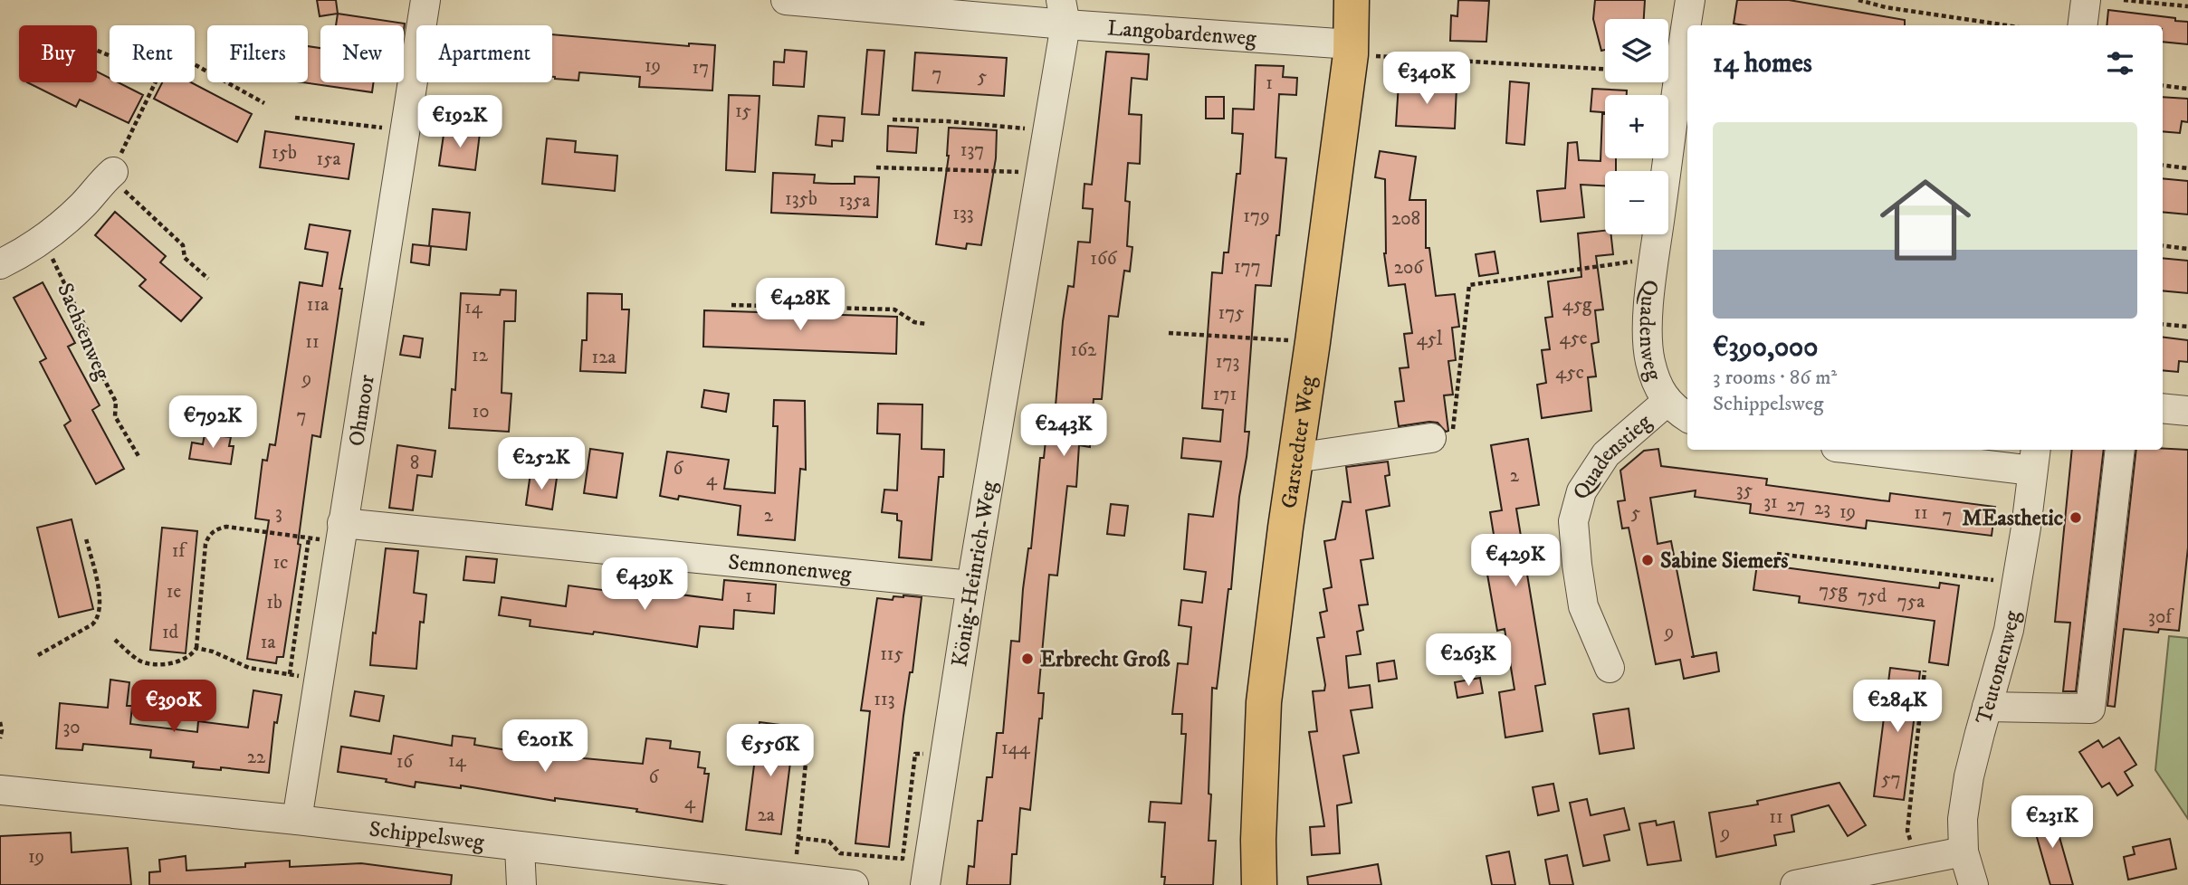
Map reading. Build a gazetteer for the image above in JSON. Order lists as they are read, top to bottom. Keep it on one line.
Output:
{"streets":{"main road":["Garstedter Weg"],"street":["Langobardenweg","Quadenweg","Ohmoor","Quadenstieg","Semnonenweg","König-Heinrich-Weg","Teutonenweg","Schippelsweg"],"path":["Sachsenweg"]},"crossings":[["Langobardenweg","Garstedter Weg"],["Langobardenweg","König-Heinrich-Weg"],["Quadenweg","Quadenstieg"],["Ohmoor","Semnonenweg"],["Ohmoor","Schippelsweg"],["Semnonenweg","König-Heinrich-Weg"]],"places":["MEasthetic","Sabine Siemers","Erbrecht Groß"],"house_numbers":["19","17","7","5","1","15","137","15b","15a","135b","135a","133","179","208","166","177","206","11a","45g","14","175","45e","45l","11","162","12","12a","173","45c","9","171","10","7","8","6","2","4","35","31","27","23","19","3","5","11","2","7","1f","1c","75g","1e","1","75d","75a","1b","30f","1d","9","1a","115","113","30","144","22","14","16","6","57","4","2a","11","9","19"],"page":{"map_buttons":["+","−"],"chip":["Buy","Rent","Filters","New","Apartment"],"heading":"14 homes","price":["€340K","€192K","€428K","€792K","€243K","€252K","€429K","€439K","€263K","€390K","€284K","€201K","€556K","€231K"],"list":[{"name":"€390,000","note":"3 rooms · 86 m² · Schippelsweg"}]}}
